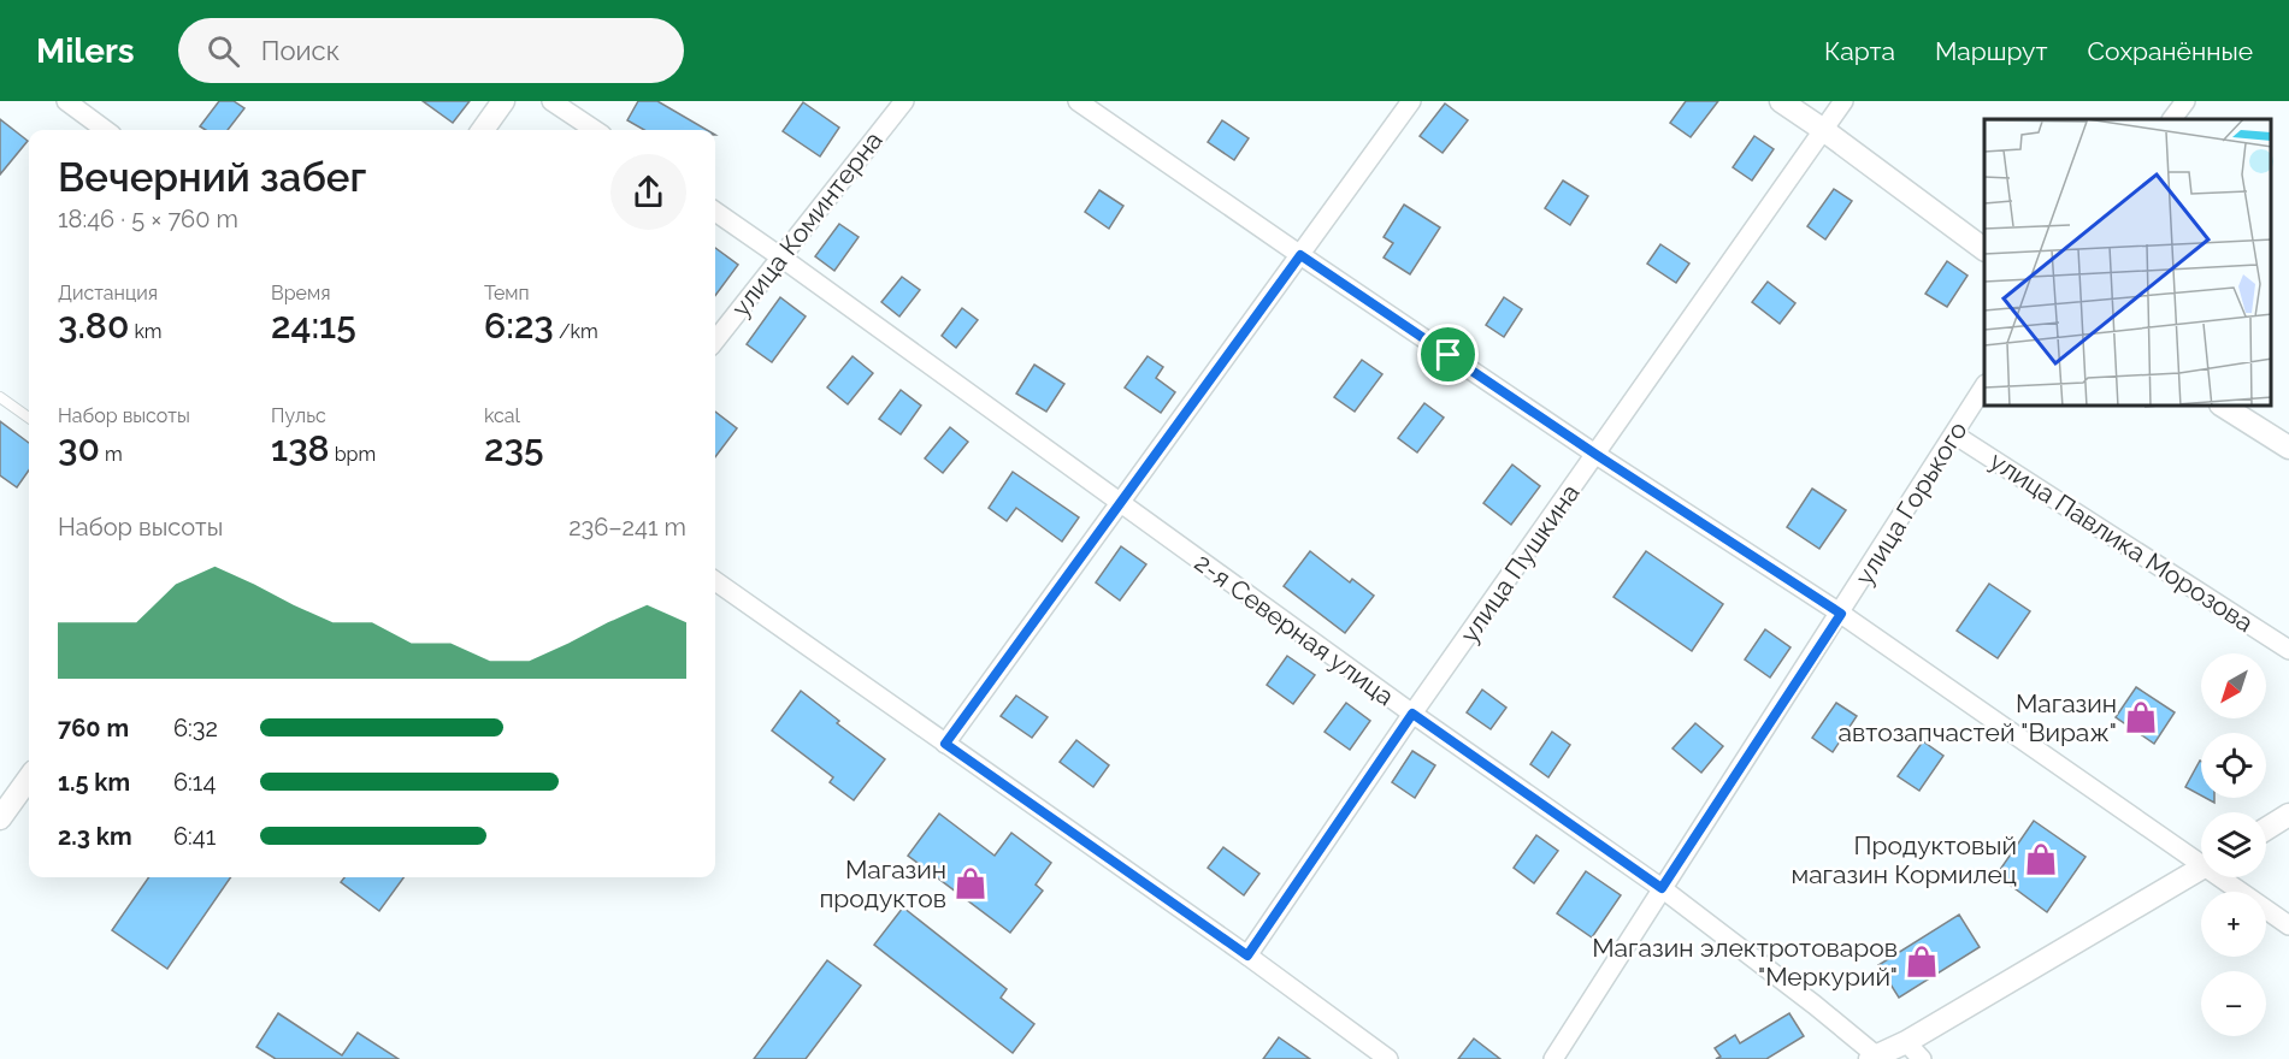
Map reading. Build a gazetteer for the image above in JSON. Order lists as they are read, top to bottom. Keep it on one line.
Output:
{"streets":{"street":["улица Коминтерна","улица Горького","улица Павлика Морозова","улица Пушкина","2-я Северная улица"]},"crossings":[["улица Коминтерна","2-я Северная улица"],["улица Горького","улица Павлика Морозова"],["улица Горького","2-я Северная улица"],["улица Пушкина","2-я Северная улица"]],"places":{"shop":["Магазин автозапчастей \"Вираж\"","Продуктовый магазин Кормилец","Магазин продуктов","Магазин электротоваров \"Меркурий\""]},"north":"bottom left","page":{"header":"Milers","search":"Поиск","nav":["Карта","Маршрут","Сохранённые"],"heading":["Вечерний забег","18:46 · 5 × 760 m"],"stats":[["Дистанция","3.80 km"],["Время","24:15"],["Темп","6:23 /km"],["Набор высоты","30 m"],["Пульс","138 bpm"],["kcal","235"]],"chart":["Набор высоты","236–241 m"],"map_buttons":["+","−"],"list":[{"name":"760 m","note":"6:32"},{"name":"1.5 km","note":"6:14"},{"name":"2.3 km","note":"6:41"}]}}
